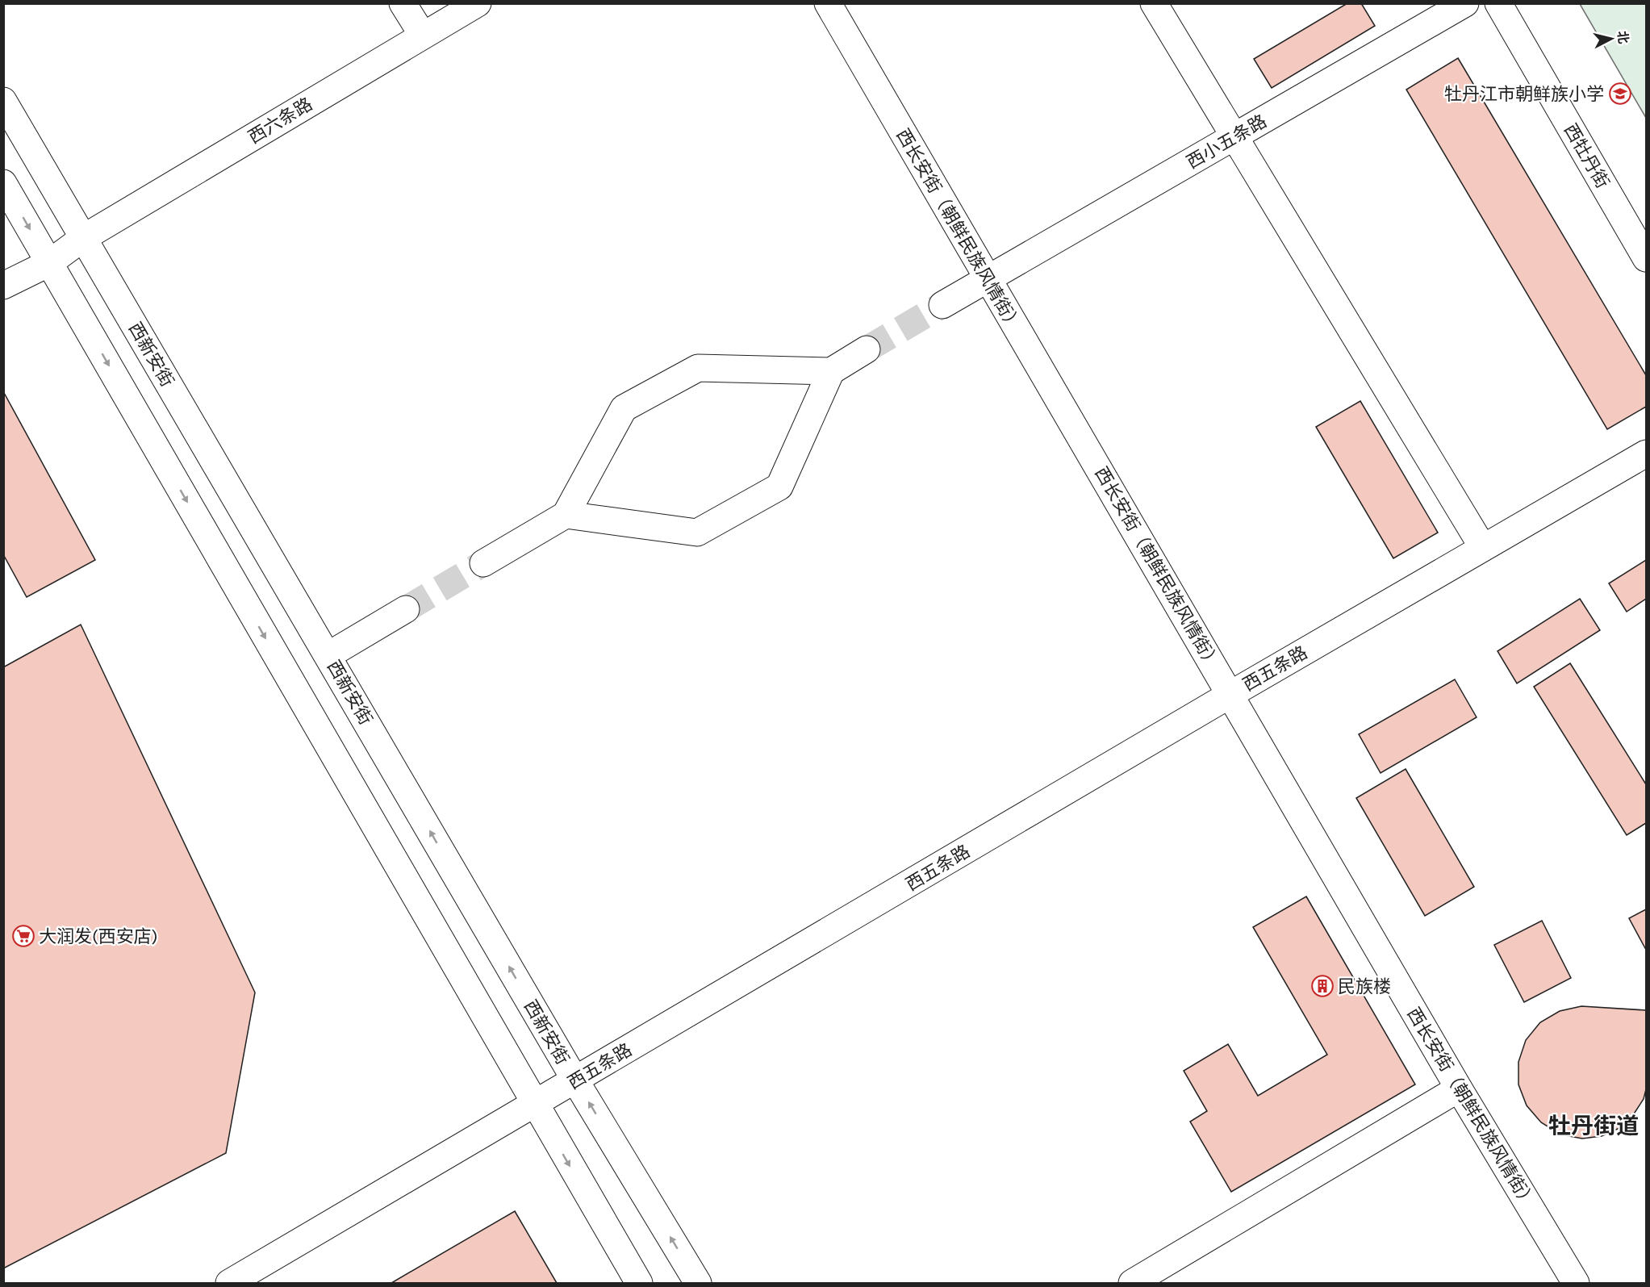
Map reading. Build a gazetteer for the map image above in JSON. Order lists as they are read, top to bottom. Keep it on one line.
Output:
{"streets":{"street":["西六条路","西小五条路","西牡丹街","西长安街（朝鲜民族风情街）","西新安街","西五条路"]},"crossings":[["西六条路","西新安街"],["西小五条路","西长安街（朝鲜民族风情街）"],["西长安街（朝鲜民族风情街）","西五条路"],["西新安街","西五条路"]],"districts":["牡丹街道"],"places":{"school or university":["牡丹江市朝鲜族小学"],"supermarket":["大润发(西安店)"],"building":["民族楼"]},"north":"right"}
